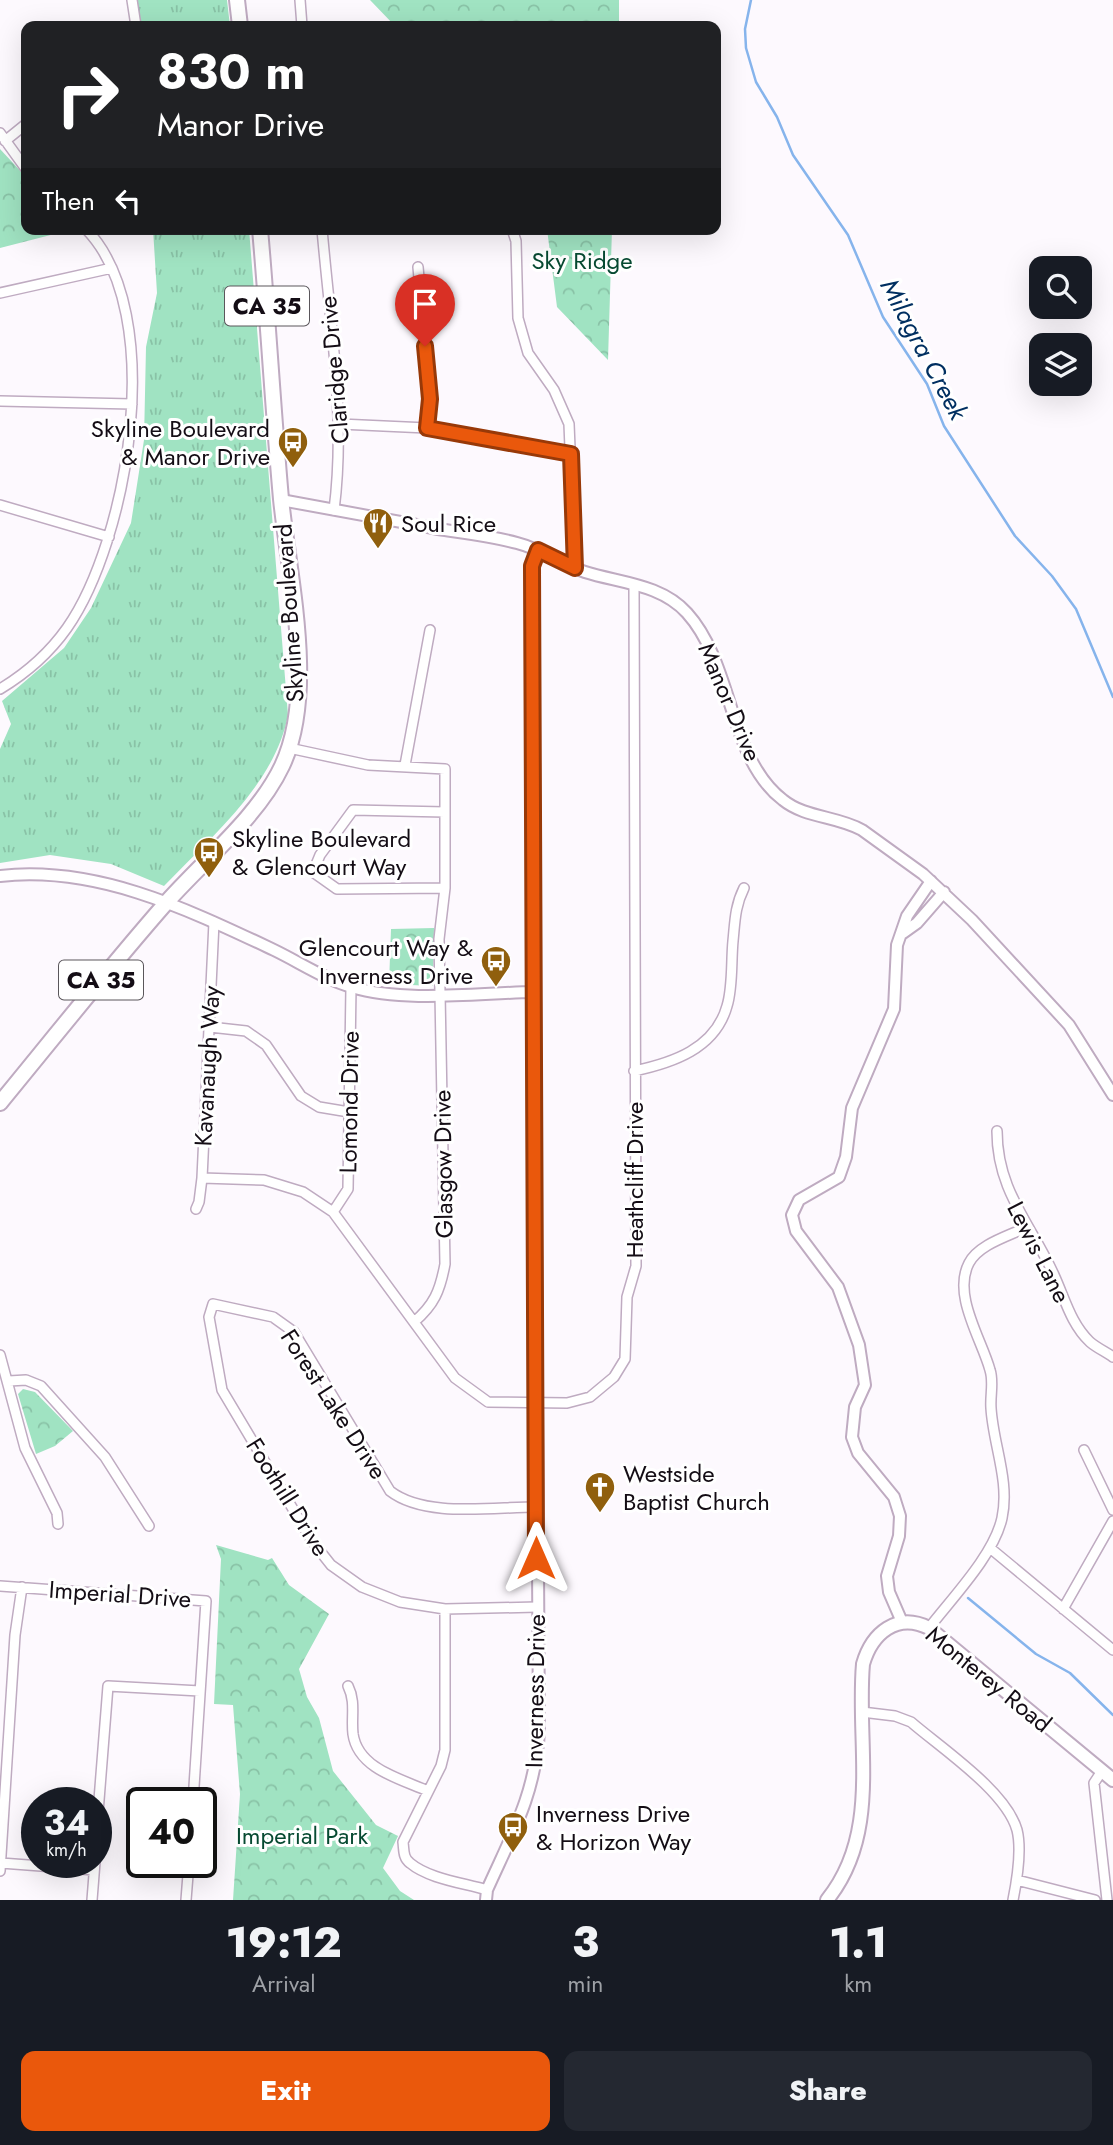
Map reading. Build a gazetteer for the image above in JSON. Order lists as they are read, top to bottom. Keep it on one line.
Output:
{"streets":{"main road":["CA 35","Skyline Boulevard","Monterey Road"],"street":["Claridge Drive","Manor Drive","Kavanaugh Way","Lomond Drive","Glasgow Drive","Heathcliff Drive","Lewis Lane","Forest Lake Drive","Foothill Drive","Imperial Drive","Inverness Drive"]},"crossings":[["Claridge Drive","Manor Drive"],["Skyline Boulevard","Manor Drive"],["Manor Drive","Heathcliff Drive"],["Manor Drive","Monterey Road"],["Manor Drive","Inverness Drive"],["Kavanaugh Way","Heathcliff Drive"],["Lomond Drive","Heathcliff Drive"],["Glasgow Drive","Heathcliff Drive"],["Heathcliff Drive","Inverness Drive"],["Forest Lake Drive","Foothill Drive"],["Forest Lake Drive","Inverness Drive"],["Foothill Drive","Inverness Drive"]],"water":["Milagra Creek"],"parks":["Sky Ridge","Imperial Park"],"places":{"bus stop":["Skyline Boulevard & Manor Drive","Skyline Boulevard & Glencourt Way","Glencourt Way & Inverness Drive","Inverness Drive & Horizon Way"],"restaurant":["Soul Rice"],"church":["Westside Baptist Church"]},"page":{"turn":["830 m","Manor Drive"],"then":"Then","speed":"34 km/h","limit":"40","eta":["19:12","Arrival","3","min","1.1","km"],"buttons":["Exit","Share"]}}
